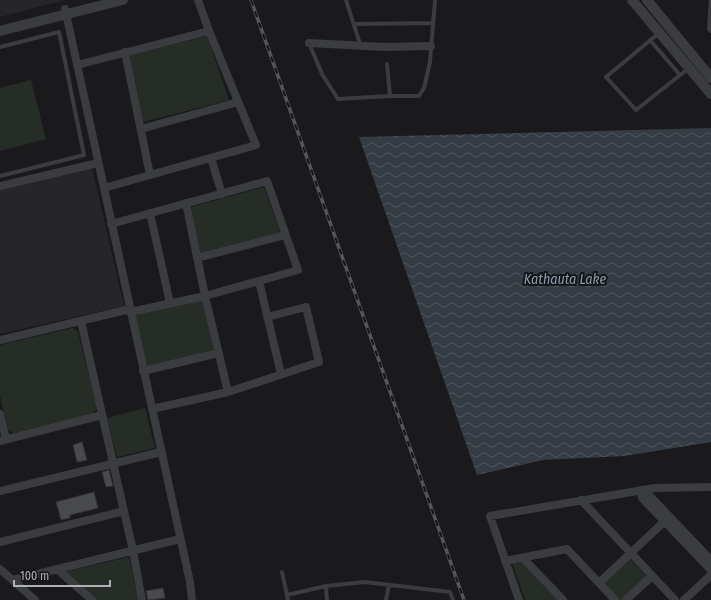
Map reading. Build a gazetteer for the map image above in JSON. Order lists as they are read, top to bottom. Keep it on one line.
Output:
{"water":["Kathauta Lake"],"scale_bar":"100 m"}
